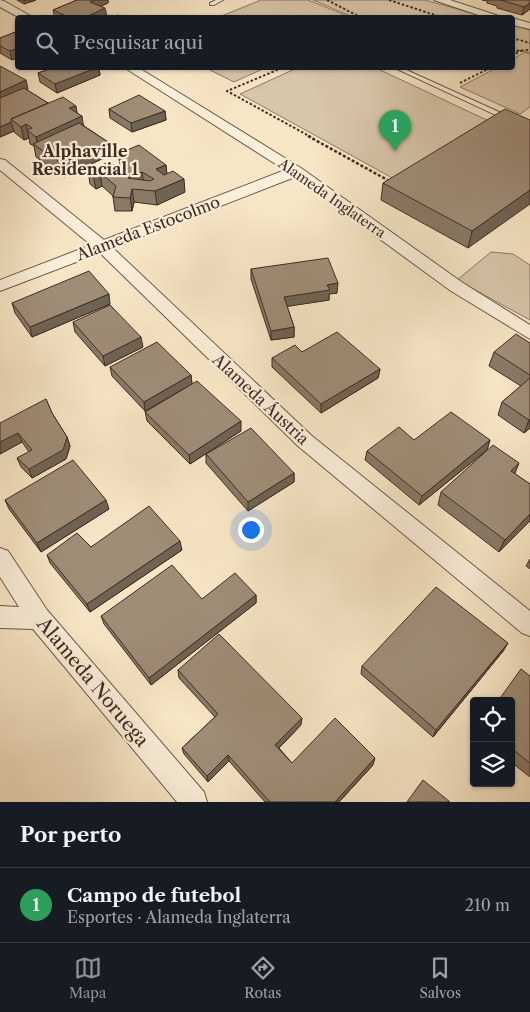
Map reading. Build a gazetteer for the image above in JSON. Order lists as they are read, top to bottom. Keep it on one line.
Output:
{"streets":{"street":["Alameda Inglaterra","Alameda Estocolmo","Alameda Áustria","Alameda Noruega"]},"crossings":[["Alameda Inglaterra","Alameda Estocolmo"],["Alameda Estocolmo","Alameda Áustria"]],"districts":["Alphaville Residencial 1"],"page":{"search":"Pesquisar aqui","pins":"1","heading":"Por perto","list":[{"mark":"1","name":"Campo de futebol","note":"Esportes · Alameda Inglaterra","value":"210 m"}],"nav":["Mapa","Rotas","Salvos"]}}
